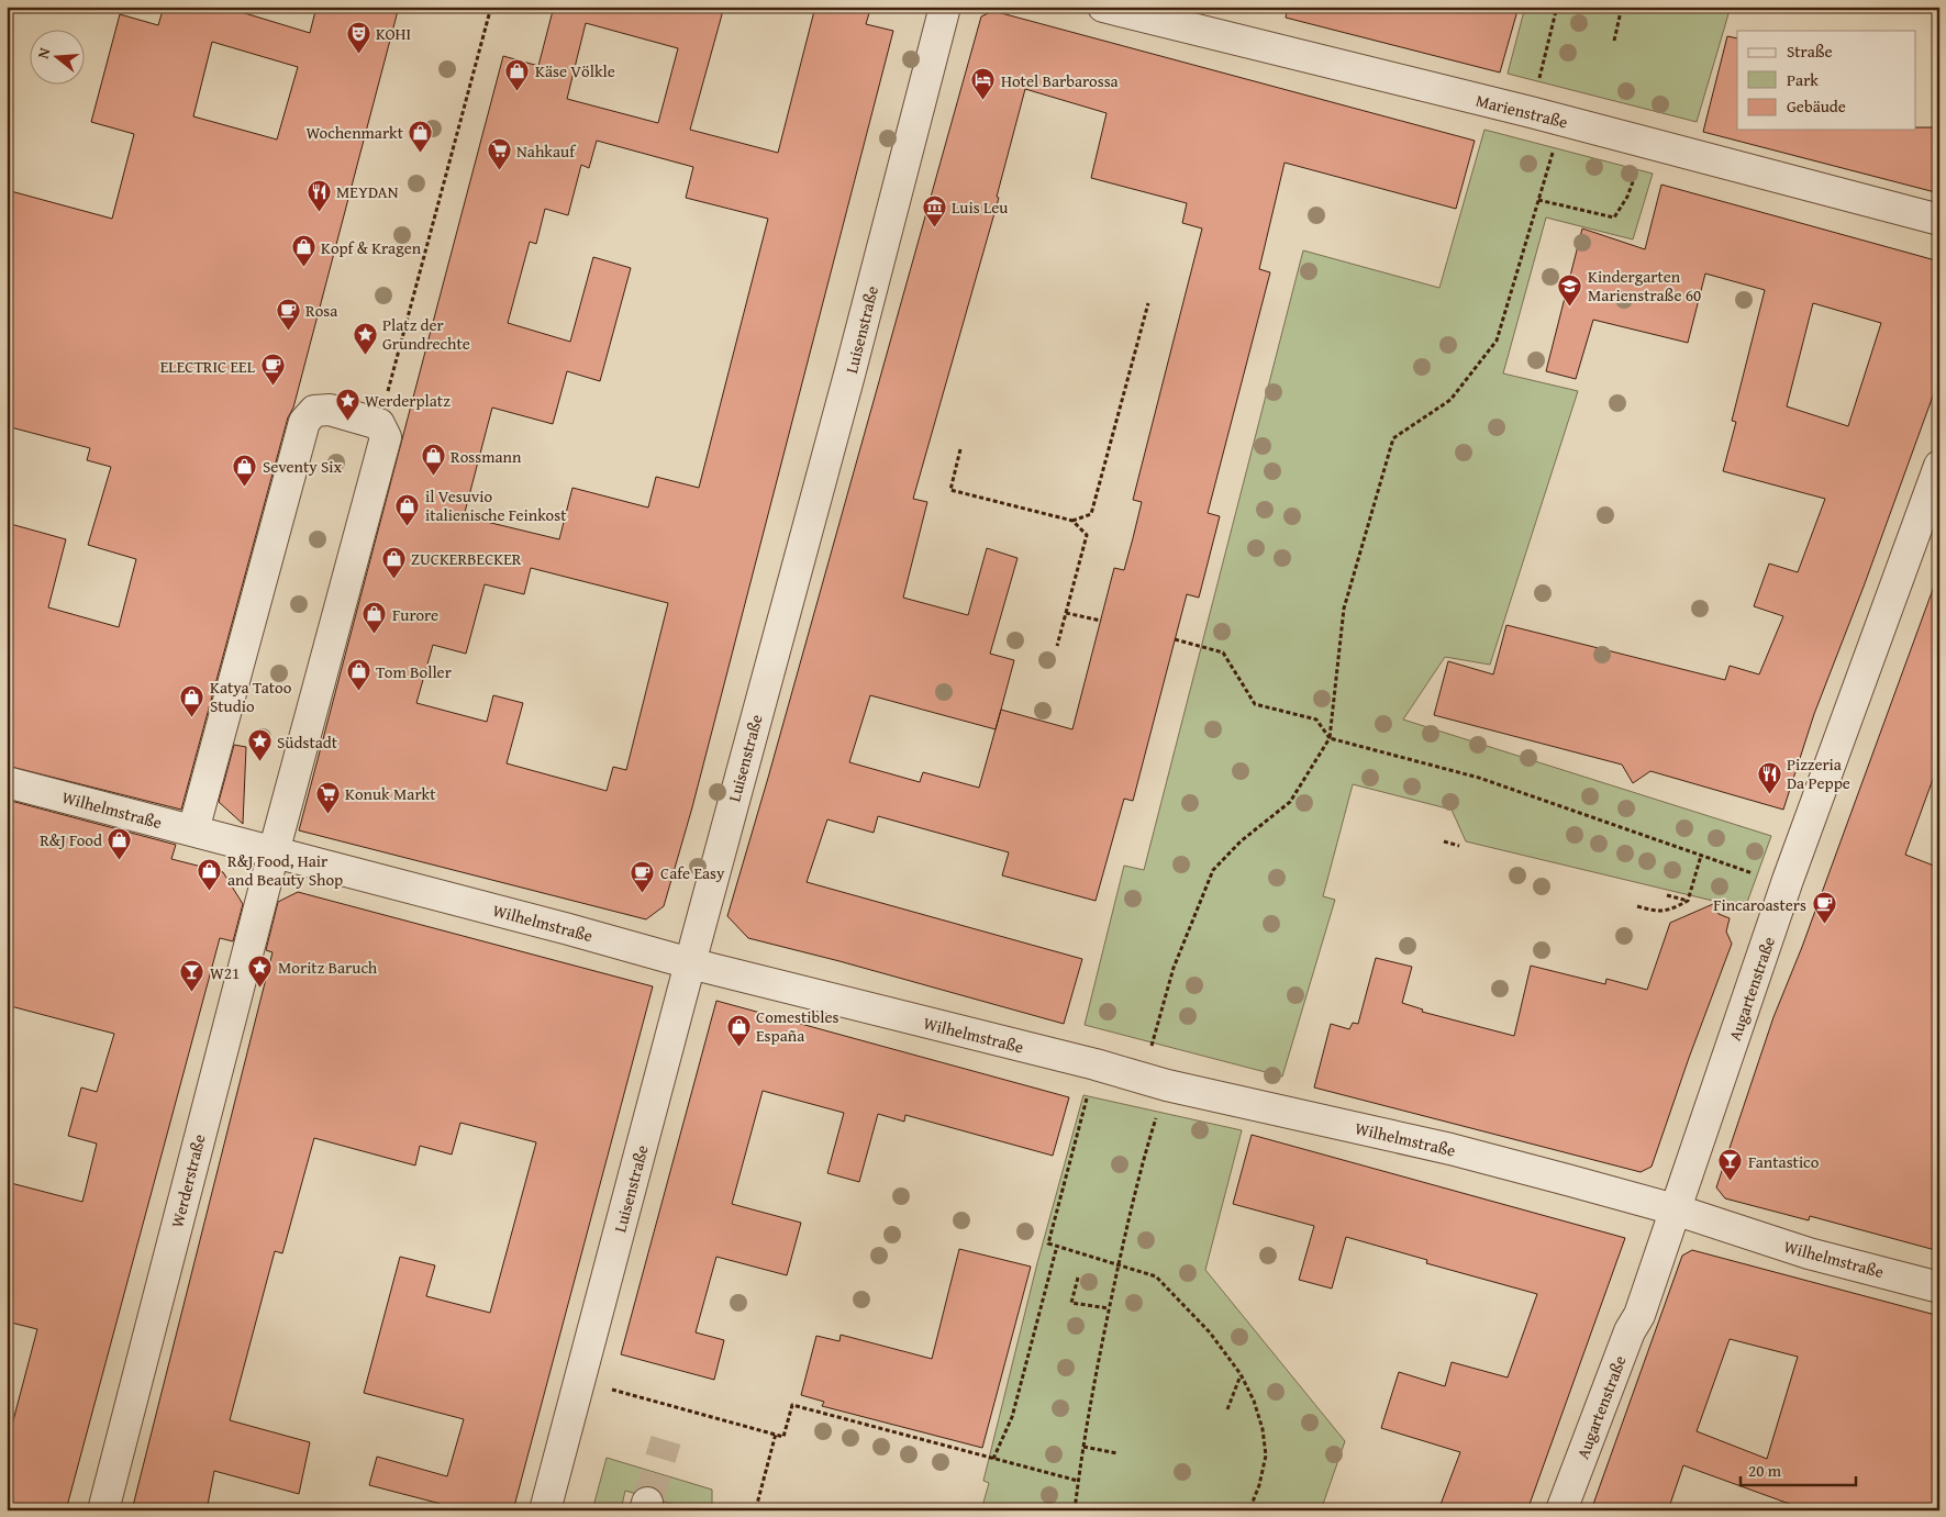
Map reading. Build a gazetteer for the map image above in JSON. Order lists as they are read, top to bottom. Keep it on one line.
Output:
{"streets":{"street":["Marienstraße","Luisenstraße","Wilhelmstraße","Augartenstraße","Werderstraße"]},"crossings":[["Luisenstraße","Wilhelmstraße"],["Wilhelmstraße","Augartenstraße"],["Wilhelmstraße","Werderstraße"]],"places":{"theatre":["KOHI"],"shop":["Käse Völkle","Wochenmarkt","Kopf & Kragen","Rossmann","Seventy Six","il Vesuvio italienische Feinkost","ZUCKERBECKER","Furore","Tom Boller","Katya Tatoo Studio","R&J Food","R&J Food, Hair and Beauty Shop","Comestibles España"],"hotel":["Hotel Barbarossa"],"supermarket":["Nahkauf","Konuk Markt"],"restaurant":["MEYDAN","Pizzeria Da Peppe"],"museum":["Luis Leu"],"school or university":["Kindergarten Marienstraße 60"],"cafe":["Rosa","ELECTRIC EEL","Cafe Easy","Fincaroasters"],"place":["Platz der Grundrechte","Werderplatz","Südstadt","Moritz Baruch"],"bar":["W21","Fantastico"]},"legend":["Straße","Park","Gebäude"],"scale_bar":"20 m","north":"left"}
